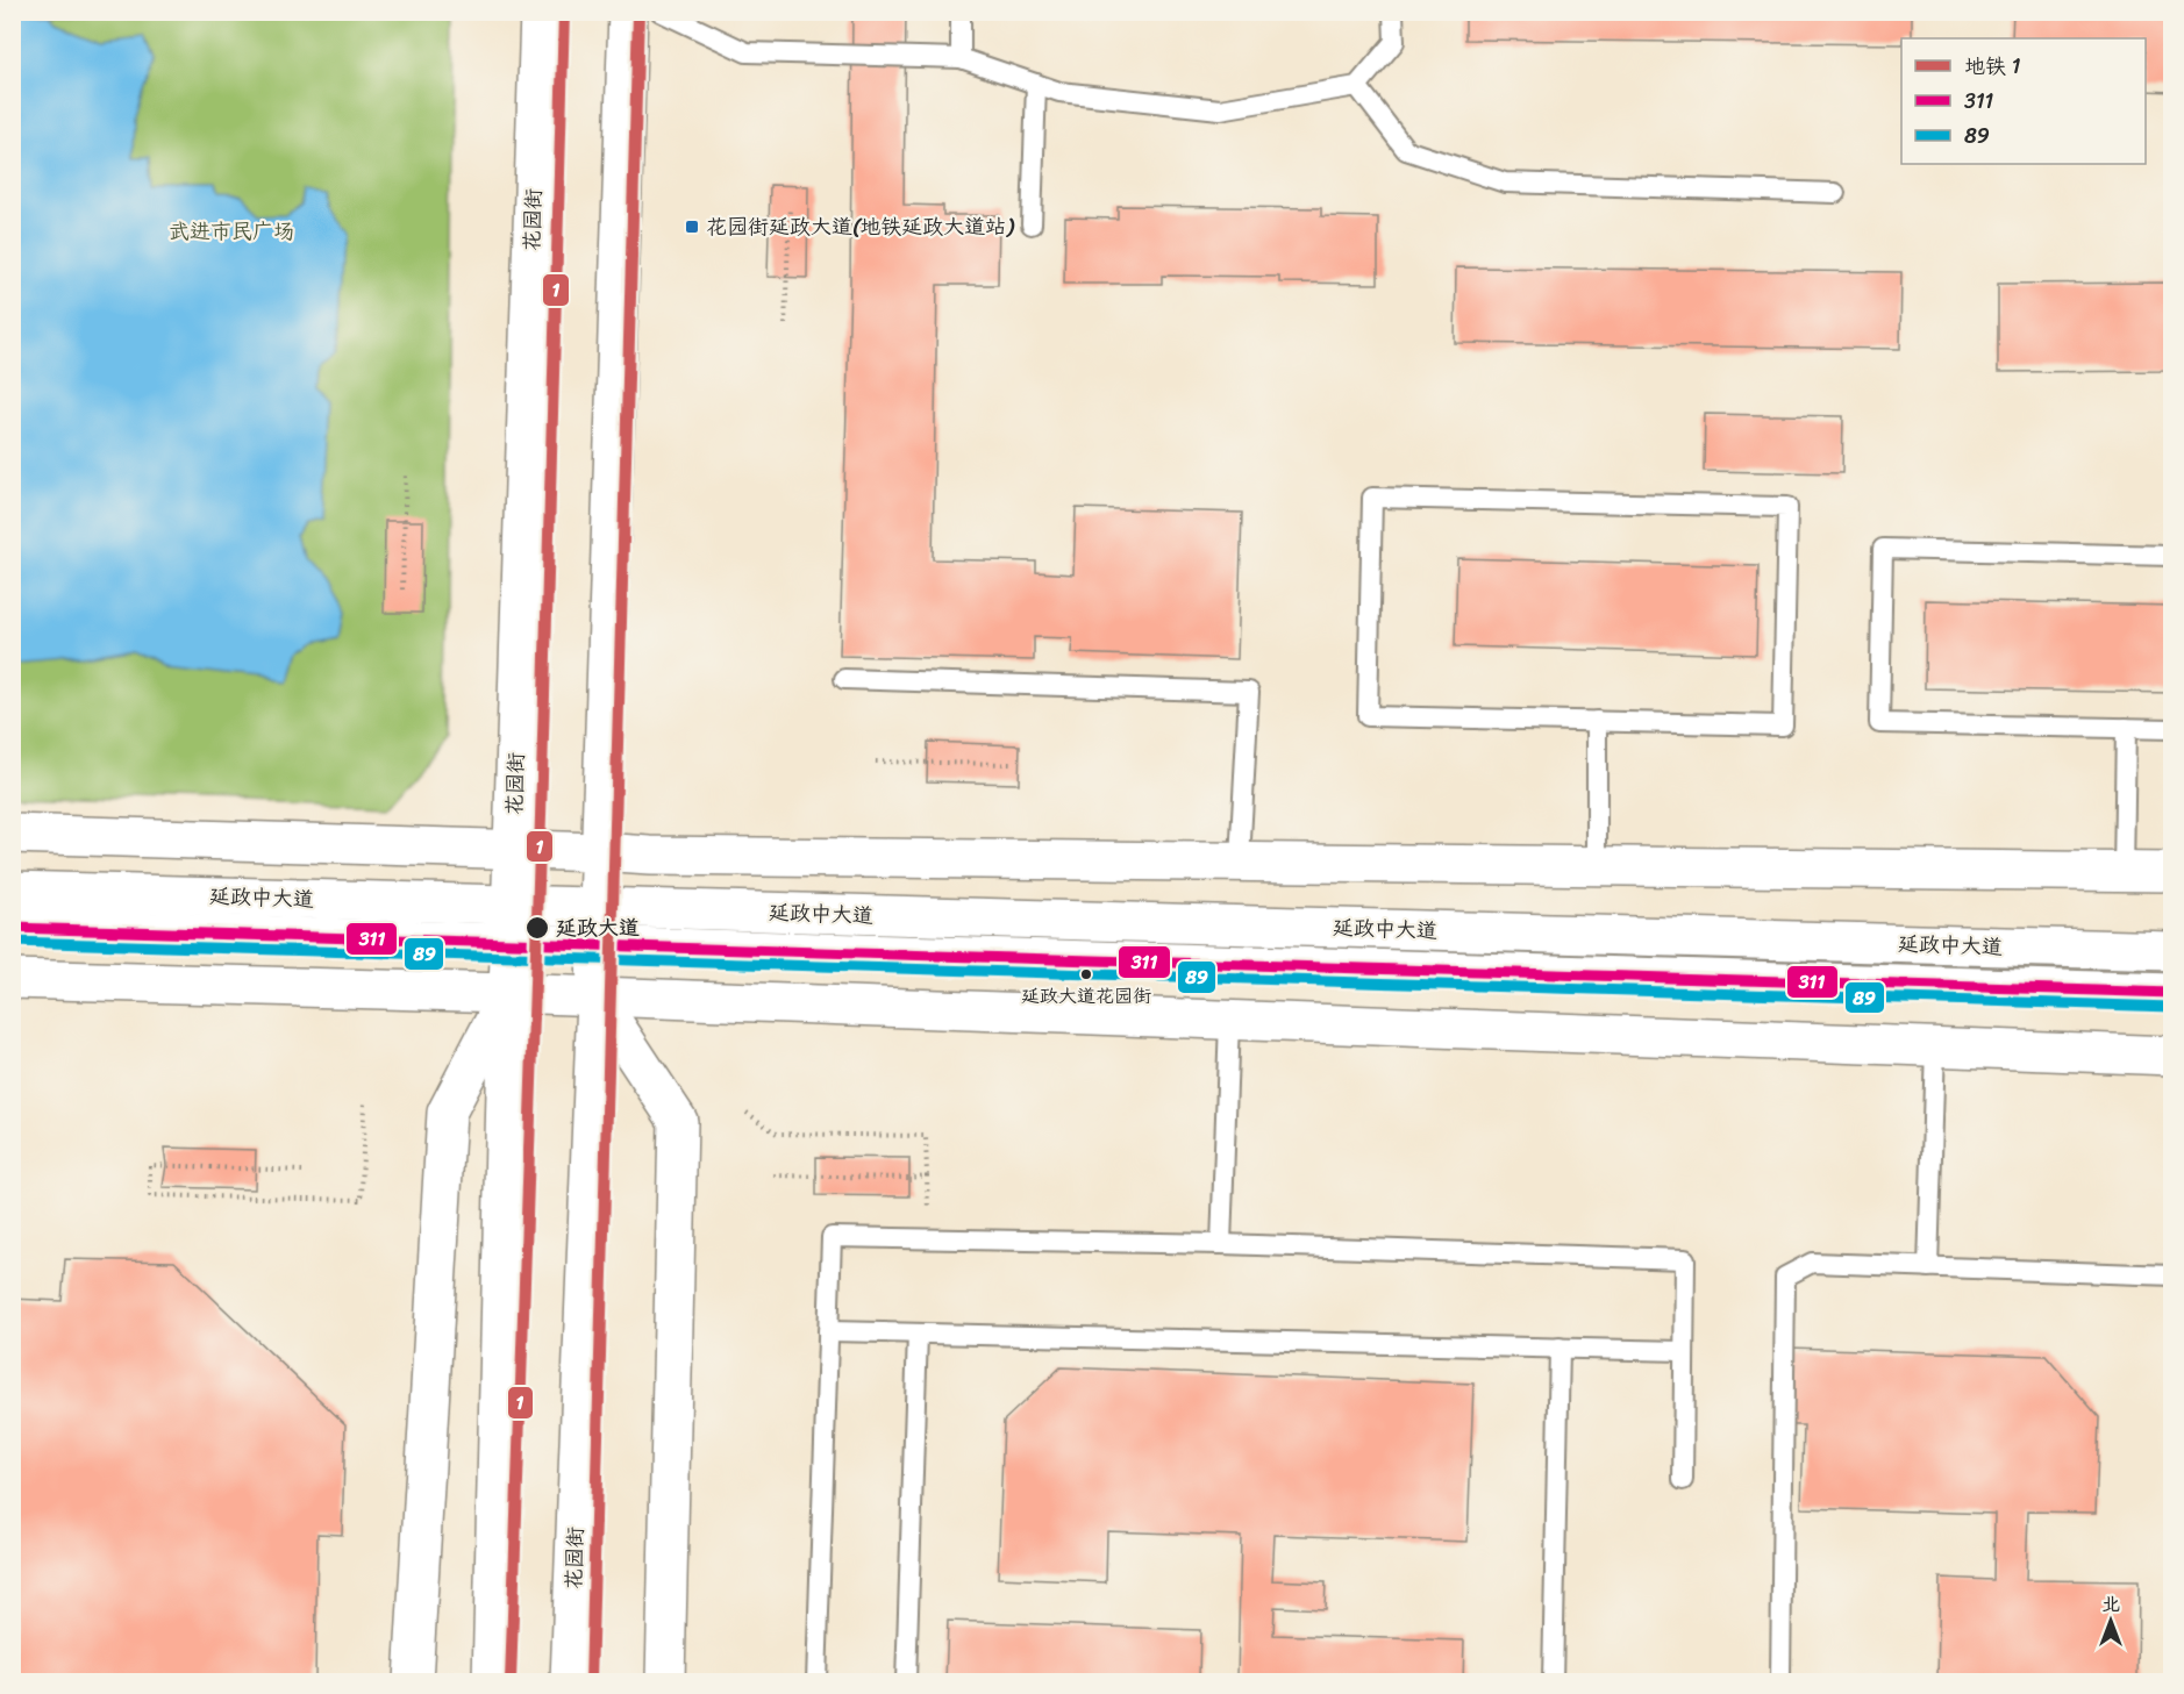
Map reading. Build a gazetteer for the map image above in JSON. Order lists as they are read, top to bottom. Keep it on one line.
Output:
{"streets":{"main road":["花园街","延政中大道"]},"crossings":[["花园街","延政中大道"]],"parks":["武进市民广场"],"places":{"transit":["花园街延政大道(地铁延政大道站)"],"other":["延政大道","延政大道花园街"]},"lines":["metro line 1","transit line 311","transit line 89"],"legend":["地铁 1","311","89"],"north":"top"}
